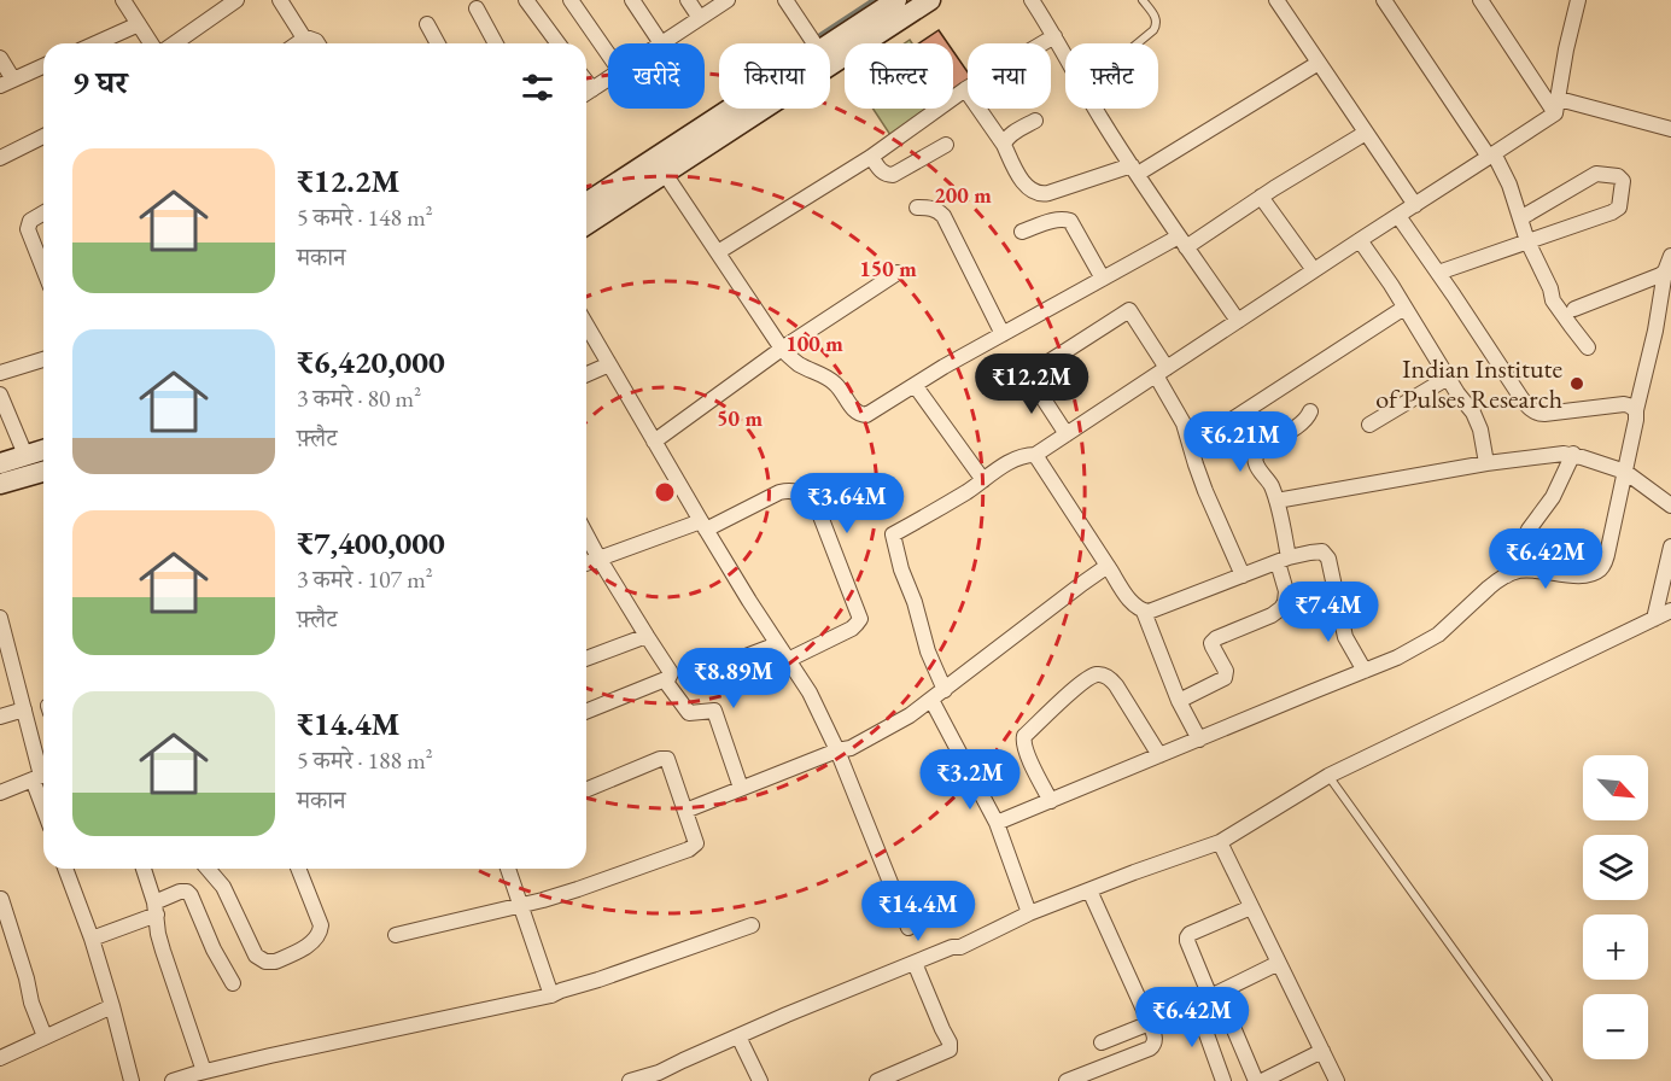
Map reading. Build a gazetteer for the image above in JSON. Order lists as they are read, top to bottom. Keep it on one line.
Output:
{"places":["Indian Institute of Pulses Research"],"north":"bottom right","page":{"chip":["खरीदें","किराया","फ़िल्टर","नया","फ़्लैट"],"heading":"9 घर","list":[{"name":"₹12.2M","note":"5 कमरे · 148 m² · मकान"},{"name":"₹6,420,000","note":"3 कमरे · 80 m² · फ़्लैट"},{"name":"₹7,400,000","note":"3 कमरे · 107 m² · फ़्लैट"},{"name":"₹14.4M","note":"5 कमरे · 188 m² · मकान"}],"price":["₹12.2M","₹6.21M","₹3.64M","₹6.42M","₹7.4M","₹8.89M","₹3.2M","₹14.4M","₹6.42M"],"map_buttons":["+","−"]},"rings":["200 m","150 m","100 m","50 m"]}
